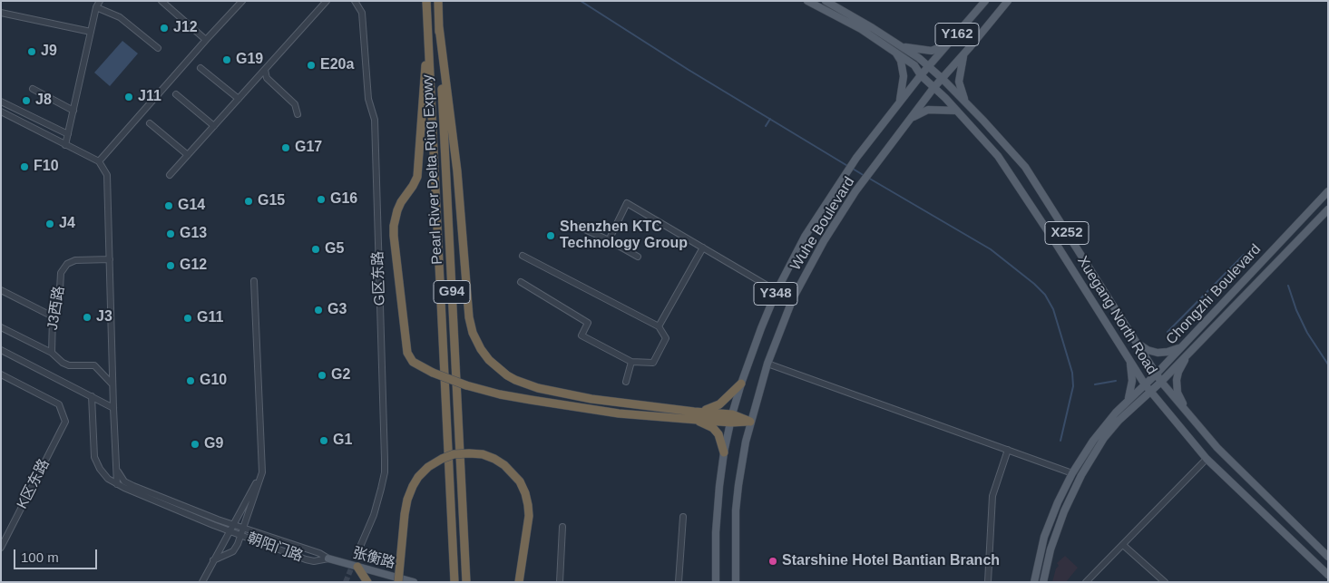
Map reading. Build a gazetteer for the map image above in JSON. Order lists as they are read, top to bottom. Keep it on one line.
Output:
{"streets":{"highway":["Pearl River Delta Ring Expwy","G94"],"main road":["Y162","Wuhe Boulevard","X252","Y348","Chongzhi Boulevard","Xuegang North Road","张衡路"],"street":["G区东路","J3西路","K区东路","朝阳门路"]},"crossings":[["Wuhe Boulevard","Xuegang North Road"],["Chongzhi Boulevard","Xuegang North Road"],["朝阳门路","张衡路"]],"places":["J12","J9","G19","E20a","J11","J8","G17","F10","G16","G15","G14","J4","G13","Shenzhen KTC Technology Group","G5","G12","G3","J3","G11","G2","G10","G1","G9","Starshine Hotel Bantian Branch"],"scale_bar":"100 m"}
